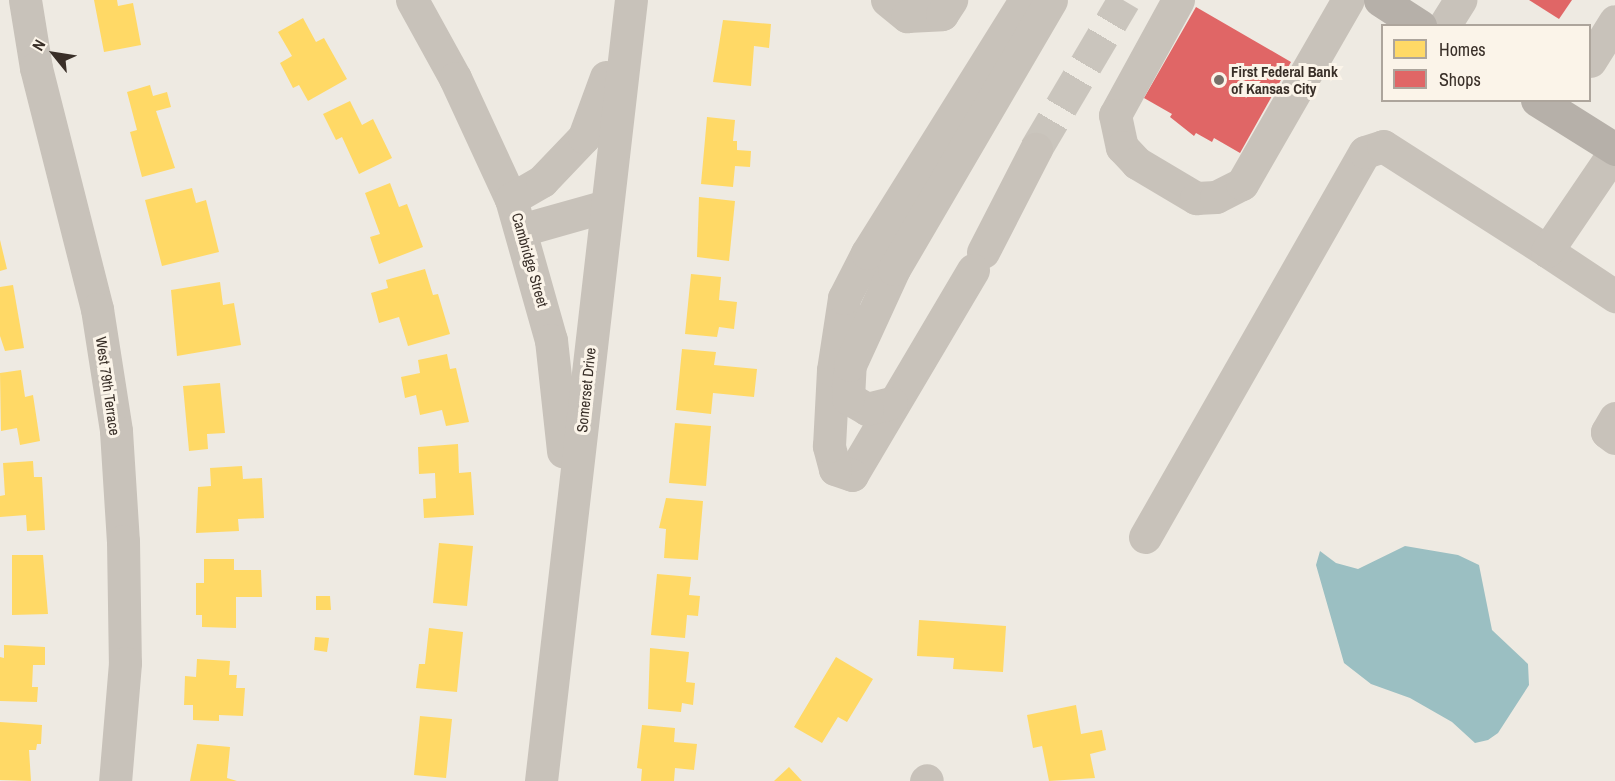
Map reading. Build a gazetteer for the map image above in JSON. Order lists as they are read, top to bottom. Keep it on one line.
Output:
{"streets":{"street":["Cambridge Street","West 79th Terrace","Somerset Drive"]},"crossings":[["Cambridge Street","Somerset Drive"]],"places":["First Federal Bank of Kansas City"],"legend":["Homes","Shops"],"north":"top left"}
